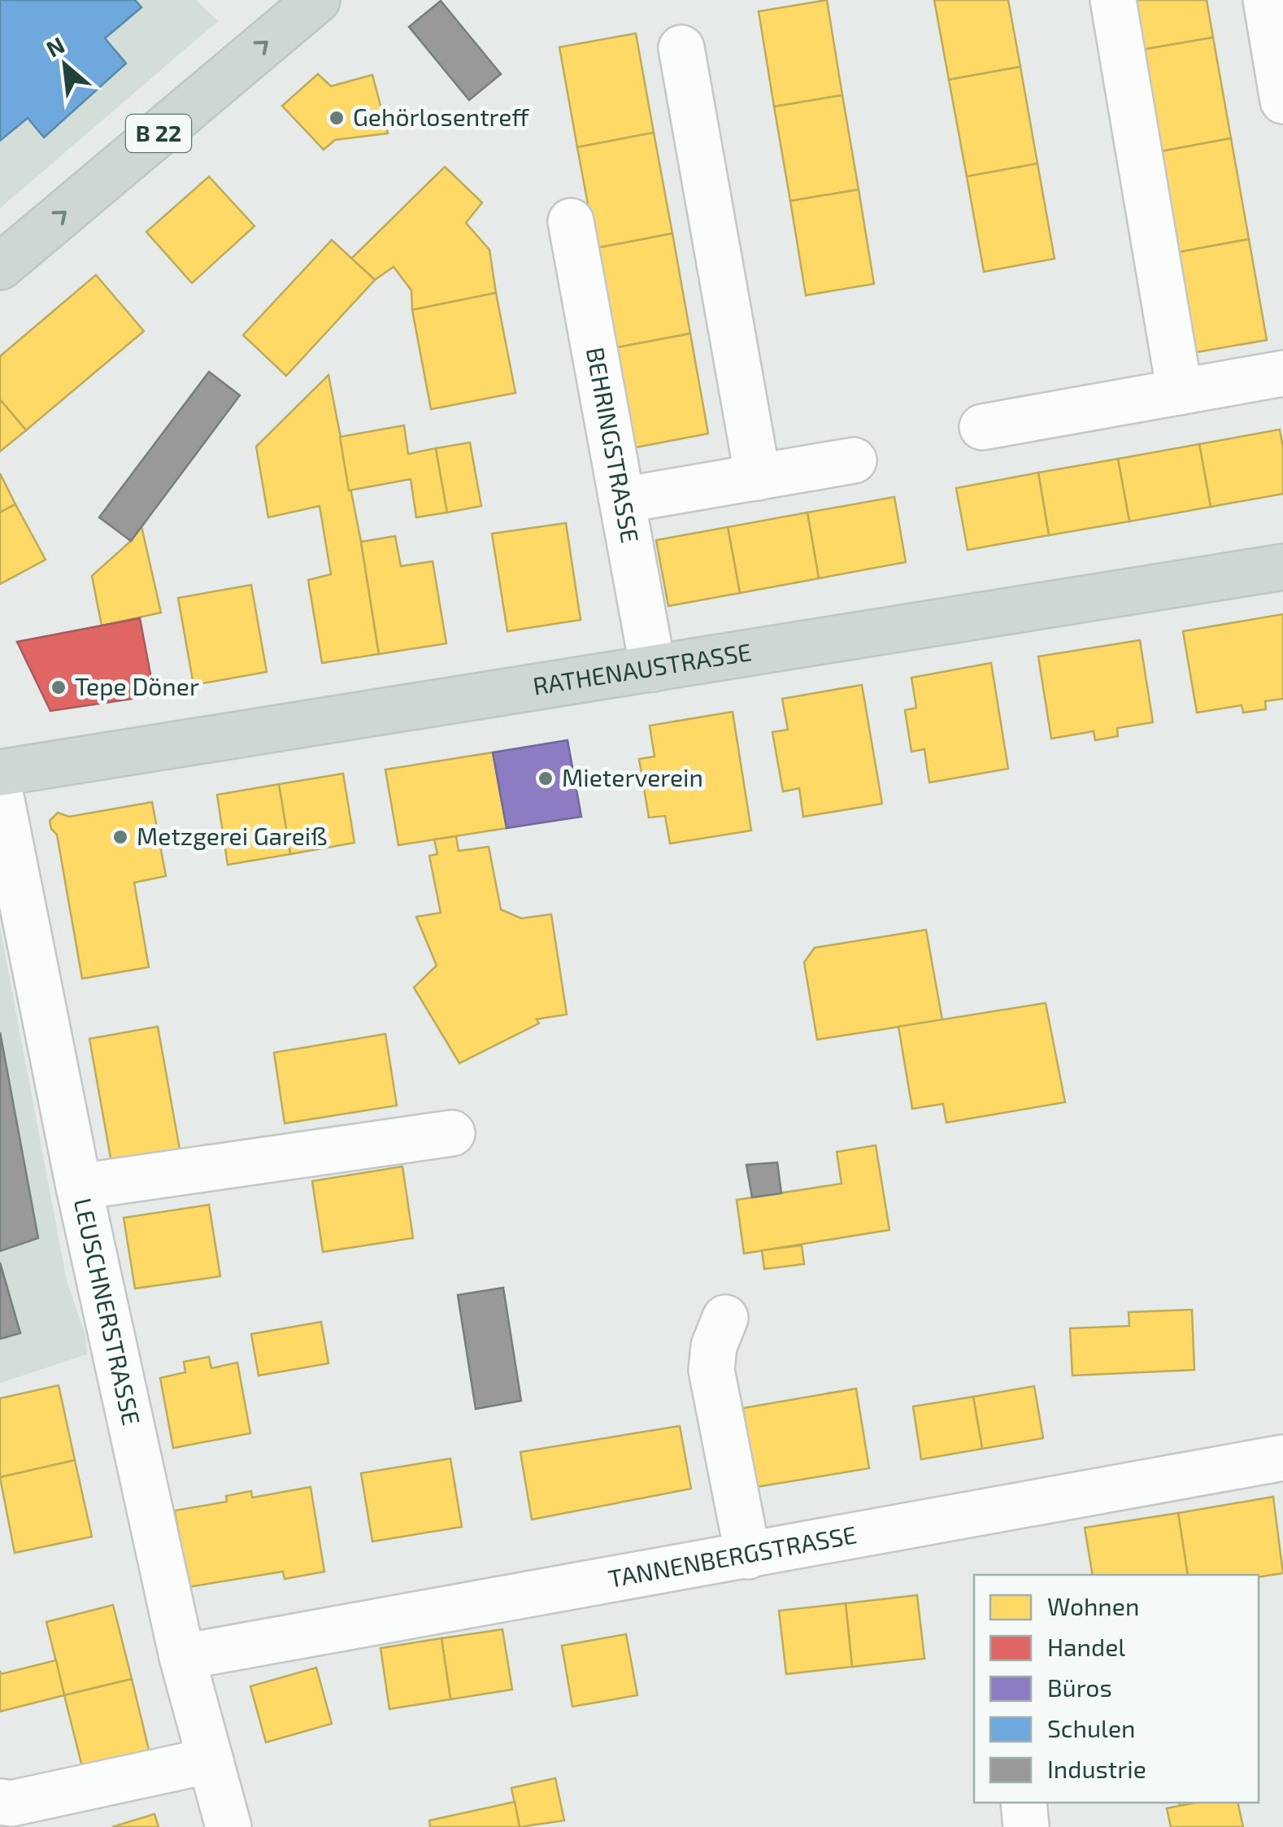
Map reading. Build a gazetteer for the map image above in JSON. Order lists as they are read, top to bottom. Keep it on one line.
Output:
{"streets":{"main road":["B 22","RATHENAUSTRASSE"],"street":["BEHRINGSTRASSE","LEUSCHNERSTRASSE","TANNENBERGSTRASSE"]},"crossings":[["BEHRINGSTRASSE","RATHENAUSTRASSE"],["LEUSCHNERSTRASSE","TANNENBERGSTRASSE"]],"places":["Gehörlosentreff","Tepe Döner","Mieterverein","Metzgerei Gareiß"],"legend":["Wohnen","Handel","Büros","Schulen","Industrie"],"north":"top left"}
